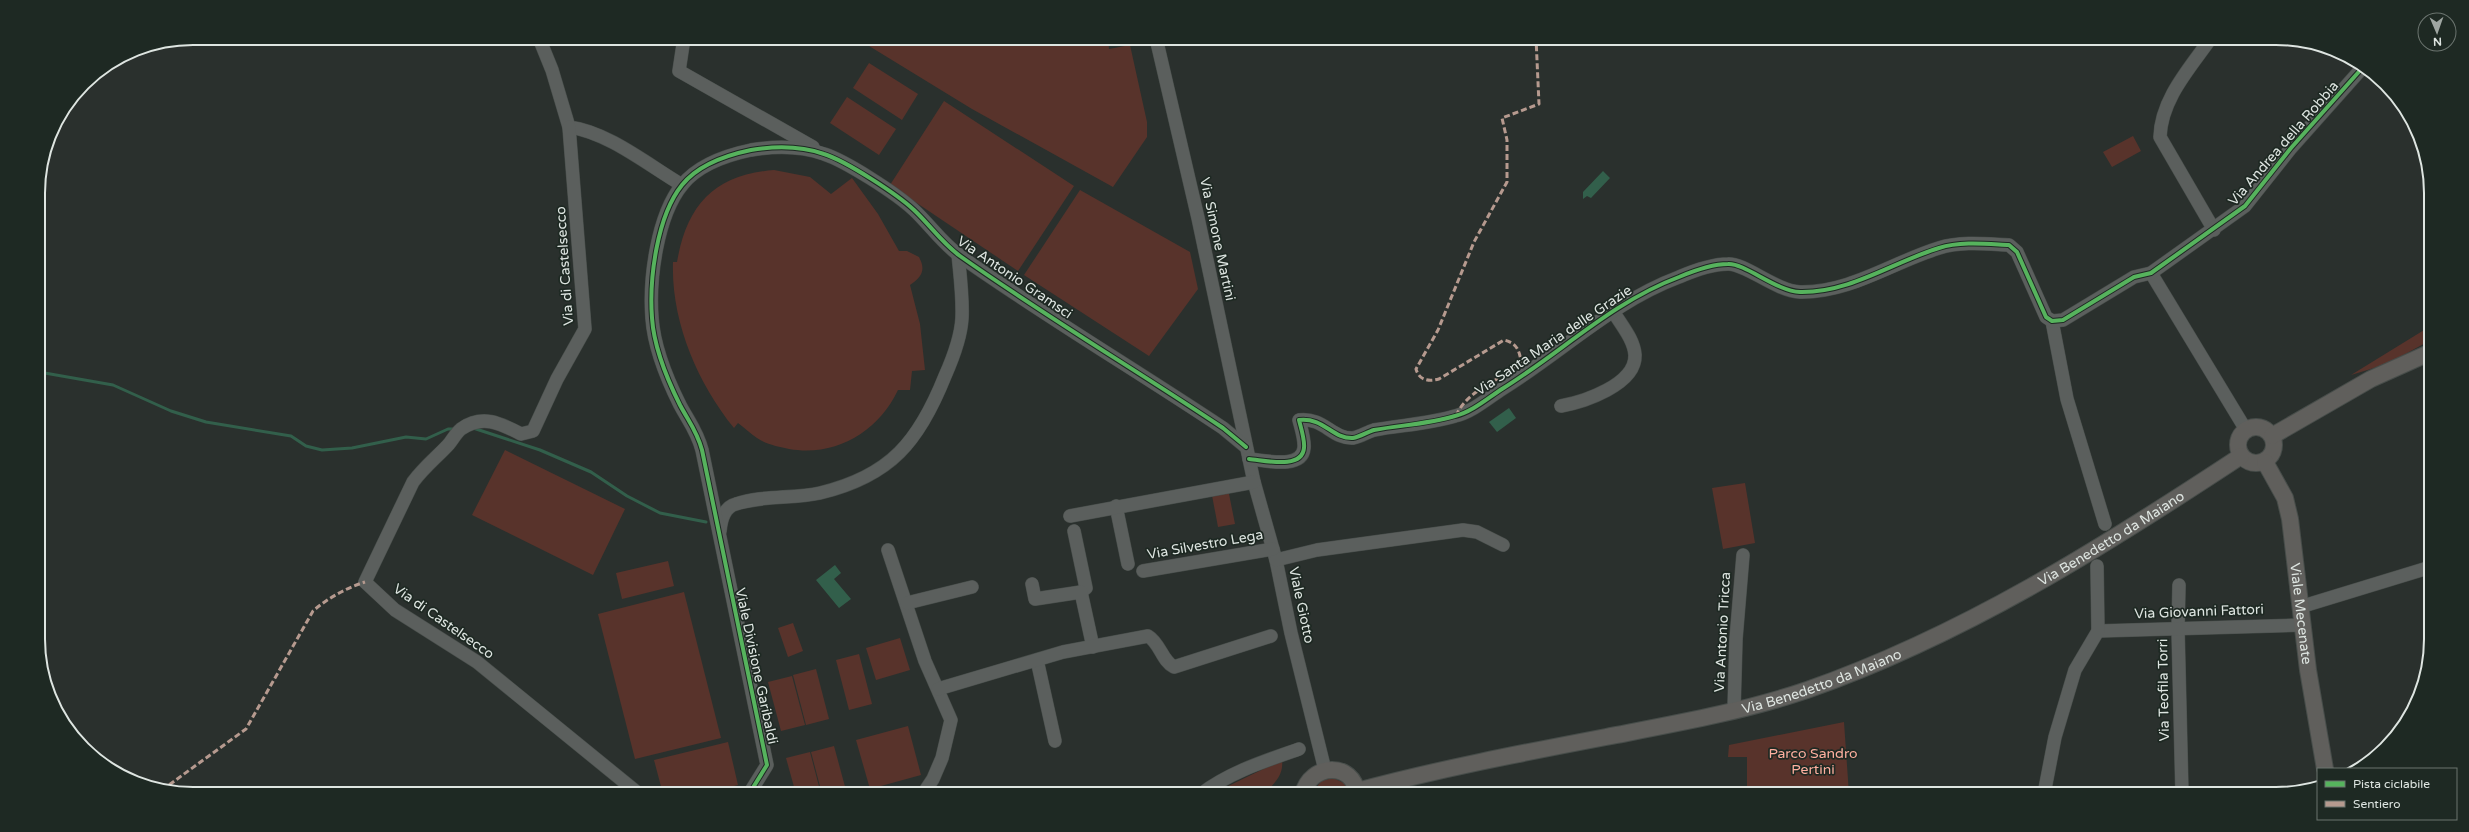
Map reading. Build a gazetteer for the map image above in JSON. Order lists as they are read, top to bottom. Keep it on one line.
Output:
{"streets":{"main road":["Via Benedetto da Maiano","Viale Mecenate"],"street":["Via Andrea della Robbia","Via Simone Martini","Via di Castelsecco","Via Antonio Gramsci","Via Santa Maria delle Grazie","Via Silvestro Lega","Viale Giotto","Via Giovanni Fattori","Via Antonio Tricca","Viale Divisione Garibaldi","Via Teofila Torri"]},"crossings":[["Via Simone Martini","Via Antonio Gramsci"],["Via Simone Martini","Via Santa Maria delle Grazie"],["Via Simone Martini","Viale Giotto"],["Via Antonio Gramsci","Via Santa Maria delle Grazie"],["Via Antonio Gramsci","Viale Giotto"],["Via Antonio Gramsci","Viale Divisione Garibaldi"],["Via Santa Maria delle Grazie","Viale Giotto"],["Via Benedetto da Maiano","Viale Mecenate"],["Via Benedetto da Maiano","Via Antonio Tricca"],["Via Silvestro Lega","Viale Giotto"],["Via Giovanni Fattori","Viale Mecenate"],["Via Giovanni Fattori","Via Teofila Torri"]],"parks":["Parco Sandro Pertini"],"legend":["Pista ciclabile","Sentiero"],"north":"bottom"}
